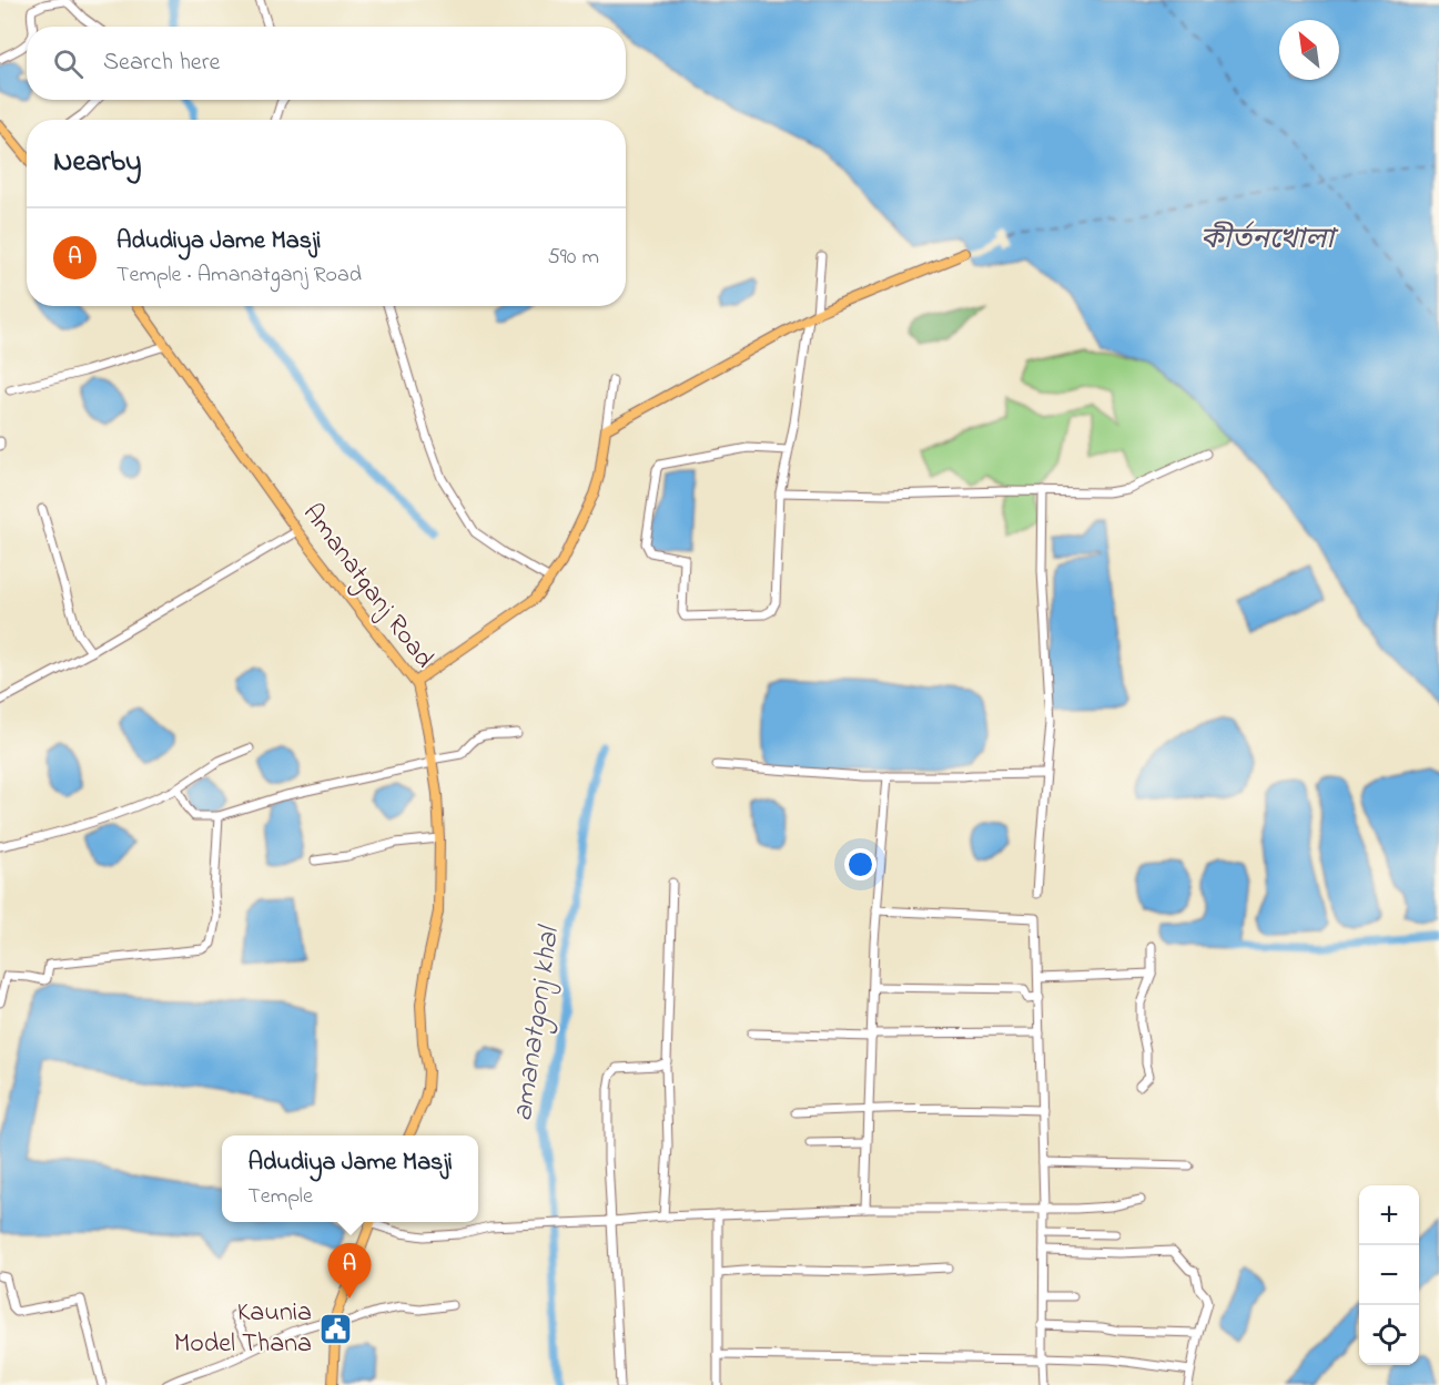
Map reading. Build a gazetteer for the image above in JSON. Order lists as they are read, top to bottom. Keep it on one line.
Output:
{"streets":{"main road":["Amanatganj Road"]},"water":["কীর্তনখোলা","amanatgonj khal"],"places":{"public building":["Kaunia Model Thana"]},"north":"top left","page":{"search":"Search here","heading":"Nearby","list":[{"mark":"A","name":"Adudiya Jame Masji","note":"Temple · Amanatganj Road","value":"590 m"}],"popup":["Adudiya Jame Masji","Temple"],"map_buttons":["+","−"],"pins":"A"}}
